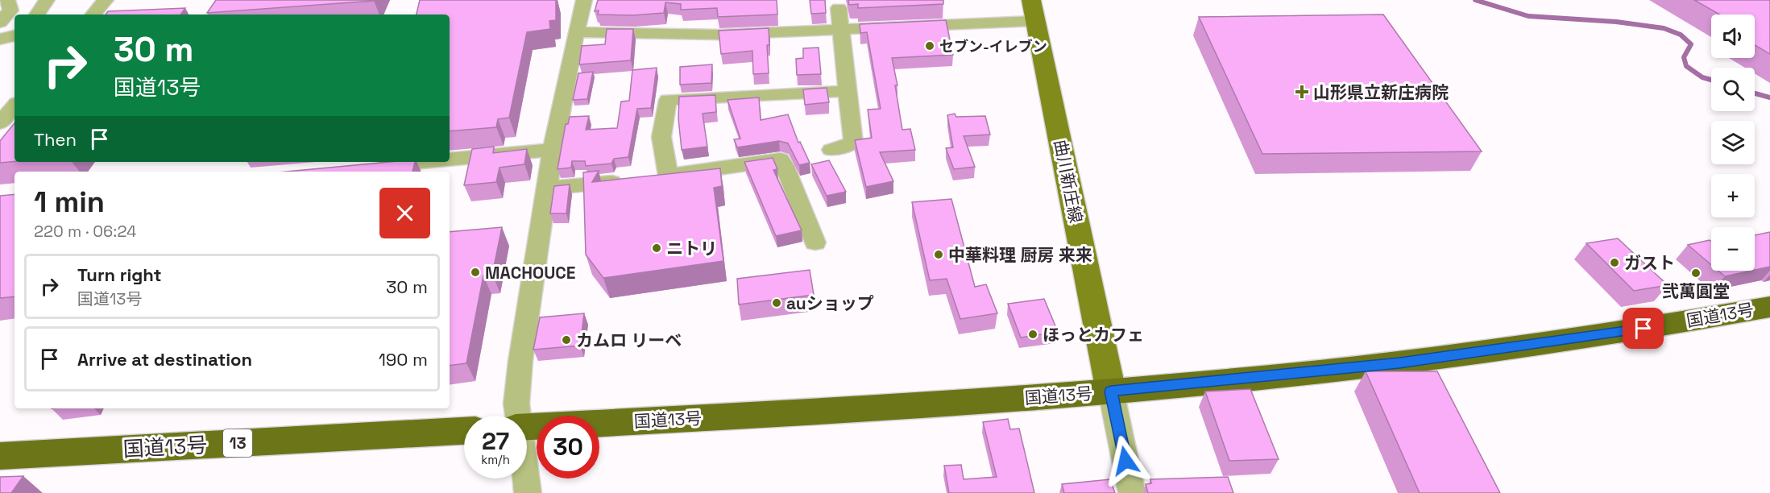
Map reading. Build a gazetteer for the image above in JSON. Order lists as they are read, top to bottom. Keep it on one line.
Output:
{"streets":{"highway":["国道13号","13"],"main road":["曲川新庄線"]},"crossings":[["曲川新庄線","国道13号"]],"places":{"other":["セブン-イレブン","ニトリ","中華料理 厨房 来来","ガスト","MACHOUCE","弐萬圓堂","auショップ","ほっとカフェ","カムロ リーベ"],"health":["山形県立新庄病院"]},"page":{"map_buttons":["+","−"],"turn":["30 m","国道13号"],"then":"Then","heading":["1 min","220 m · 06:24"],"list":[{"name":"Turn right","note":"国道13号","value":"30 m"},{"name":"Arrive at destination","value":"190 m"}],"speed":"27 km/h","limit":"30"}}
